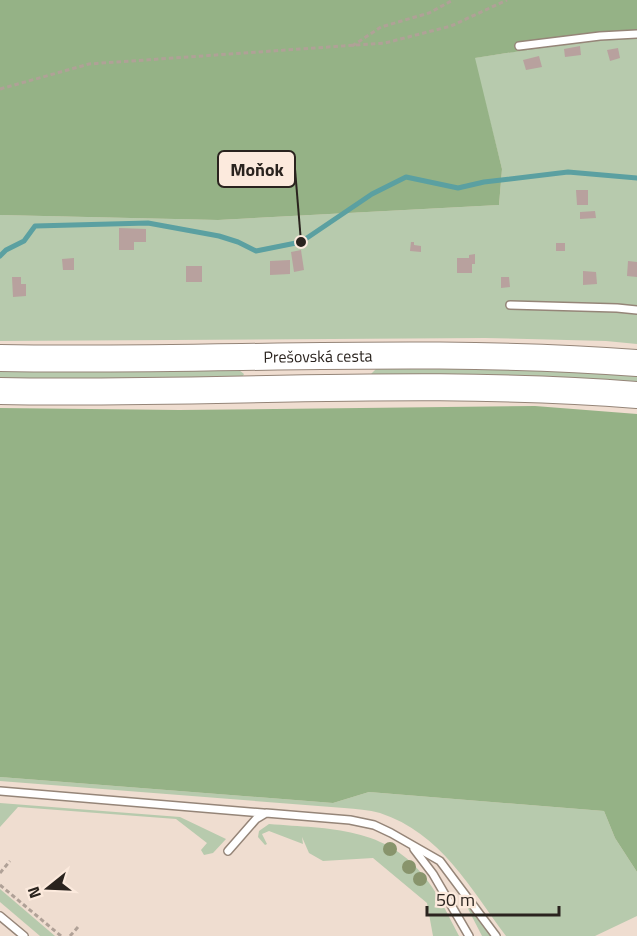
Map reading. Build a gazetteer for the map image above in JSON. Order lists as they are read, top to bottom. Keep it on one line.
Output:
{"streets":{"highway":["Prešovská cesta"]},"places":["Moňok"],"scale_bar":"50 m","north":"left"}
